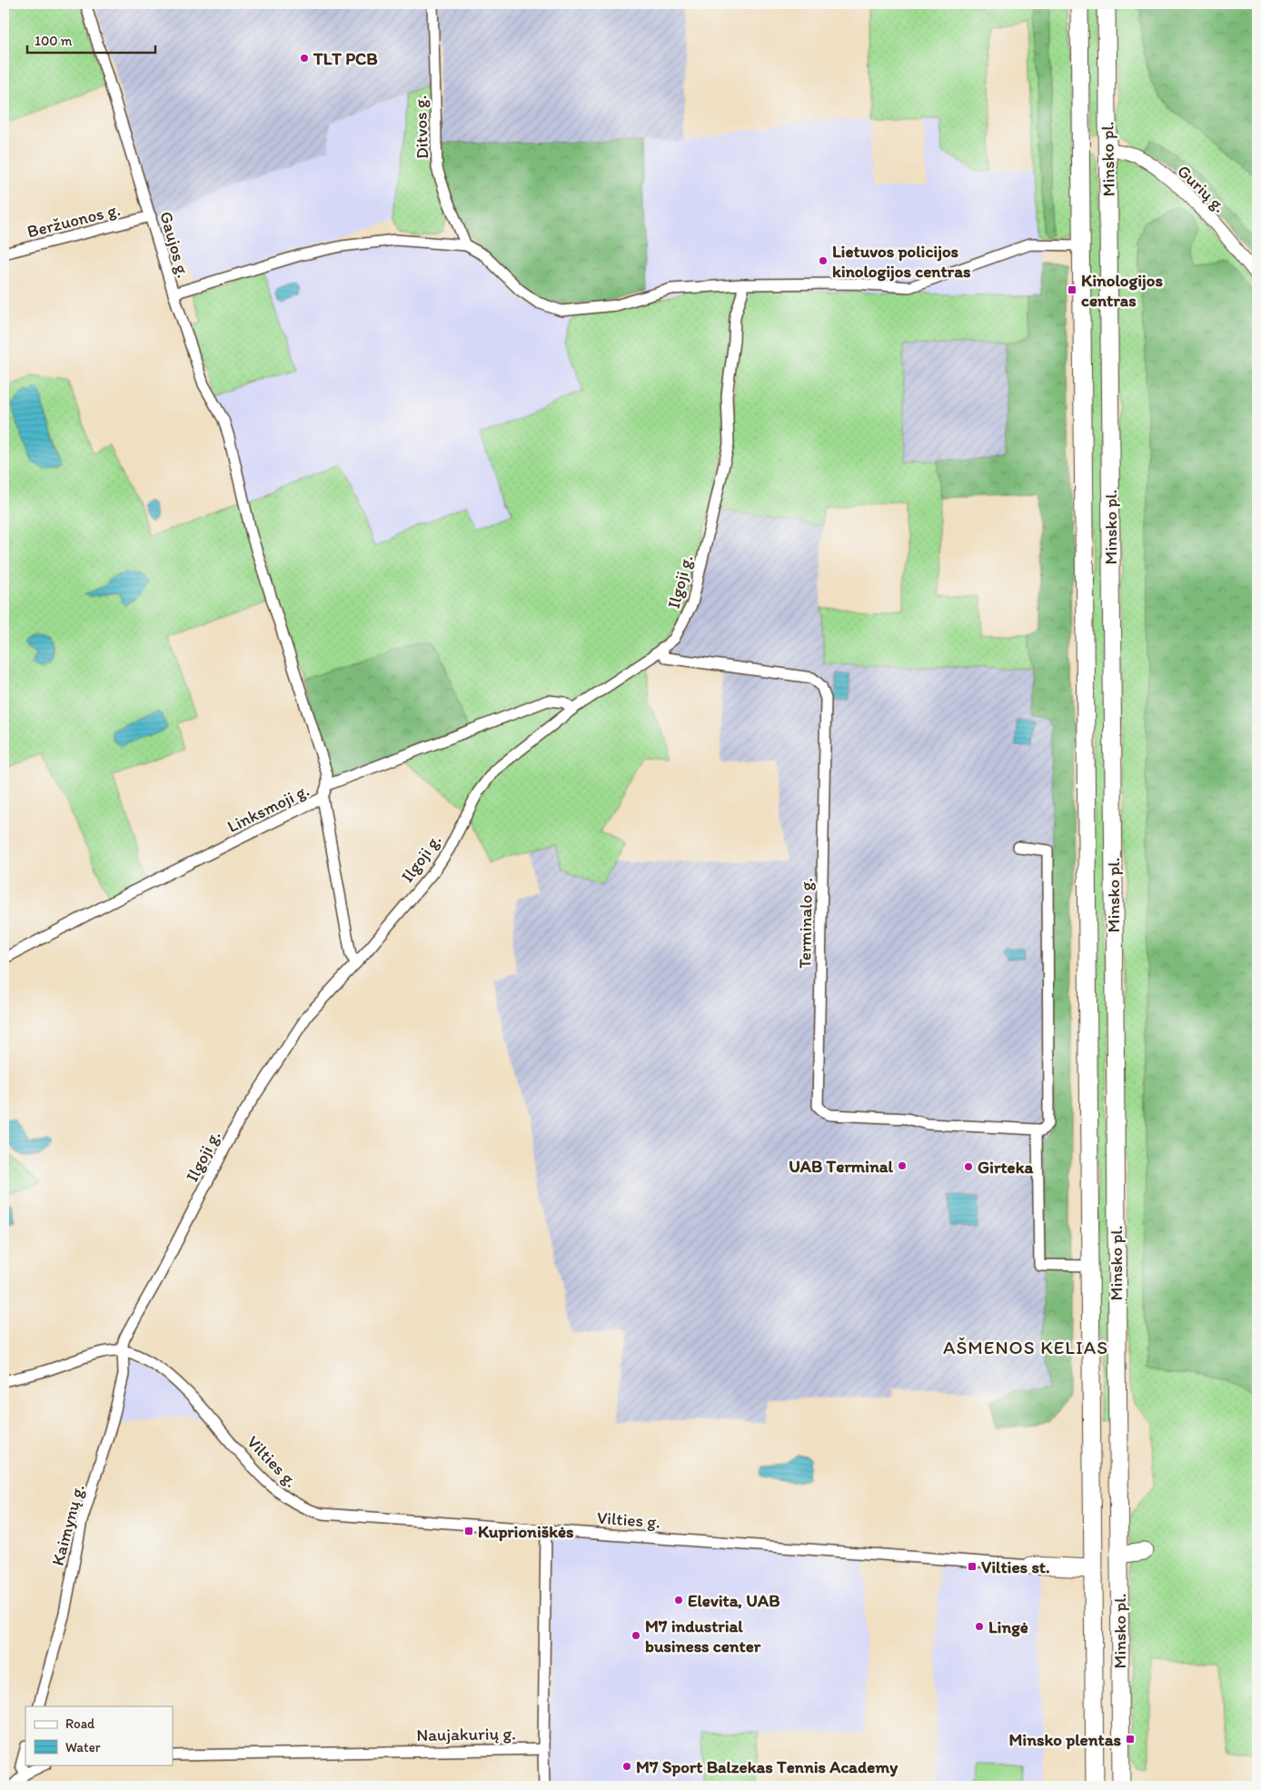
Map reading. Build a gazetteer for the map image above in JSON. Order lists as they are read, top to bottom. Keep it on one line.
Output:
{"streets":{"highway":["Minsko pl."],"street":["Ditvos g.","Gurių g.","Beržuonos g.","Gaujos g.","Ilgoji g.","Linksmoji g.","Terminalo g.","Vilties g.","Kaimynų g.","Naujakurių g."]},"crossings":[["Minsko pl.","Gurių g."],["Beržuonos g.","Gaujos g."],["Gaujos g.","Linksmoji g."],["Ilgoji g.","Linksmoji g."],["Ilgoji g.","Terminalo g."],["Ilgoji g.","Vilties g."],["Ilgoji g.","Kaimynų g."],["Vilties g.","Kaimynų g."]],"districts":["AŠMENOS KELIAS"],"places":{"other":["TLT PCB","Lietuvos policijos kinologijos centras","UAB Terminal","Girteka","Elevita, UAB","Lingė","M7 industrial business center","M7 Sport Balzekas Tennis Academy"],"transit":["Kinologijos centras","Kuprioniškės","Vilties st.","Minsko plentas"]},"legend":["Road","Water"],"scale_bar":"100 m"}
